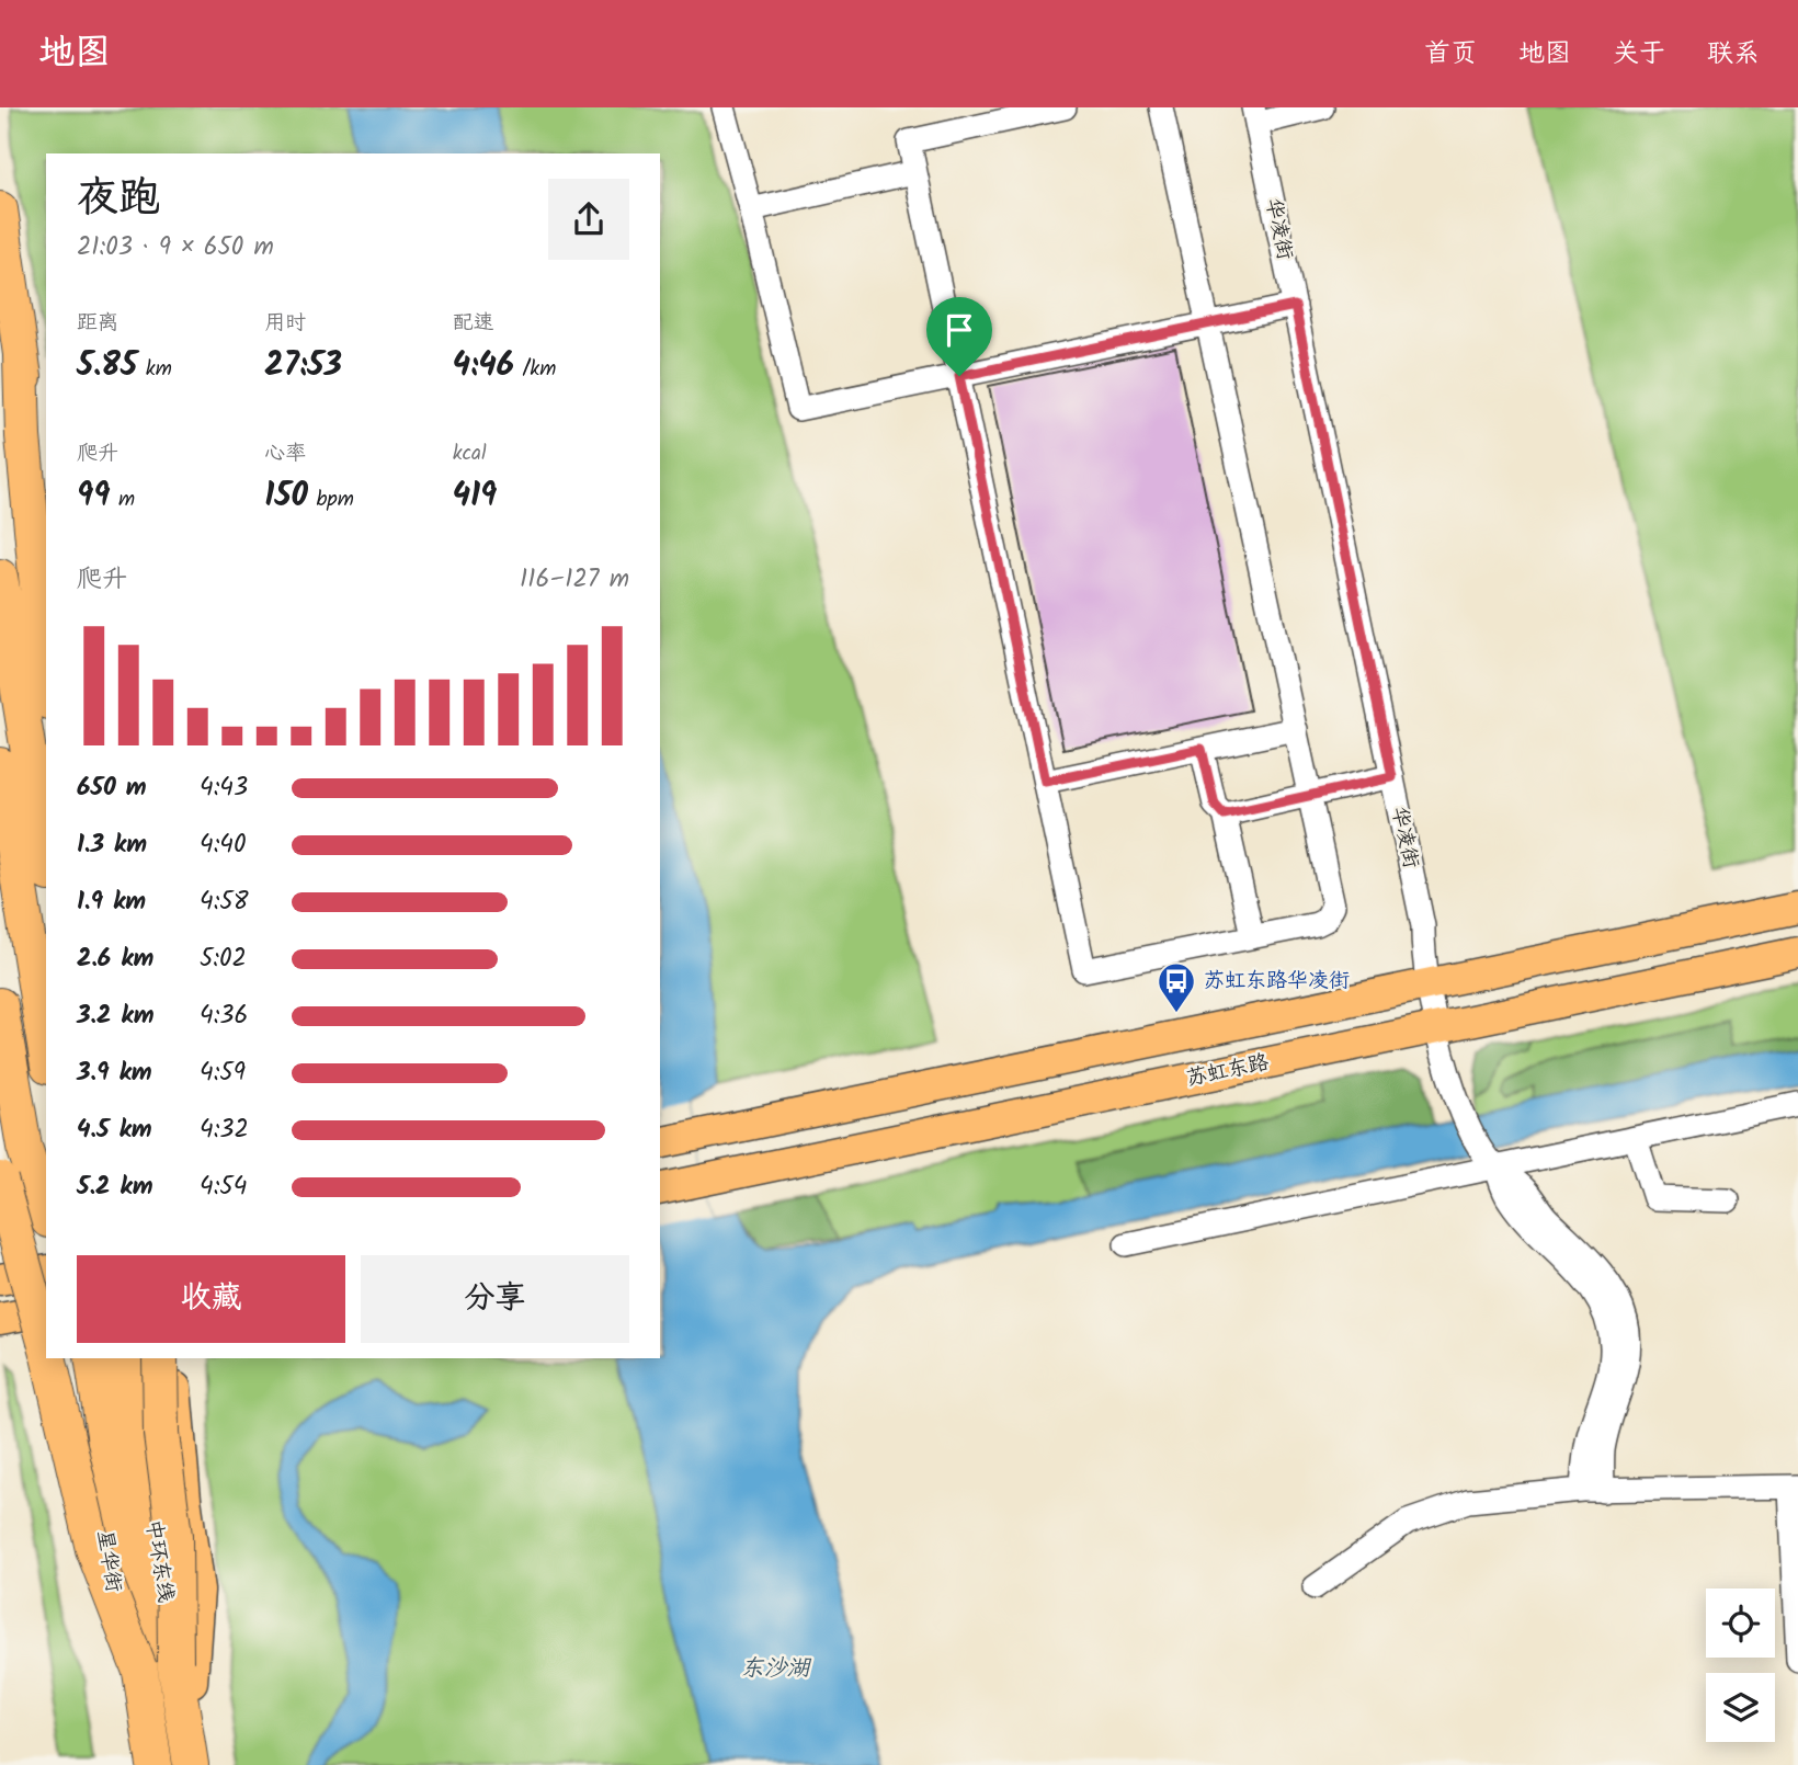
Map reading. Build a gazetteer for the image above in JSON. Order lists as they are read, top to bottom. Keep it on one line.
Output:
{"streets":{"highway":["中环东线"],"main road":["苏虹东路","星华街"],"street":["华凌街"]},"crossings":[["华凌街","苏虹东路"]],"water":["东沙湖"],"places":{"bus stop":["苏虹东路华凌街"]},"page":{"header":"地图","nav":["首页","地图","关于","联系"],"heading":["夜跑","21:03 · 9 × 650 m"],"stats":[["距离","5.85 km"],["用时","27:53"],["配速","4:46 /km"],["爬升","99 m"],["心率","150 bpm"],["kcal","419"]],"chart":["爬升","116–127 m"],"list":[{"name":"650 m","note":"4:43"},{"name":"1.3 km","note":"4:40"},{"name":"1.9 km","note":"4:58"},{"name":"2.6 km","note":"5:02"},{"name":"3.2 km","note":"4:36"},{"name":"3.9 km","note":"4:59"},{"name":"4.5 km","note":"4:32"},{"name":"5.2 km","note":"4:54"}],"buttons":["收藏","分享"]}}
